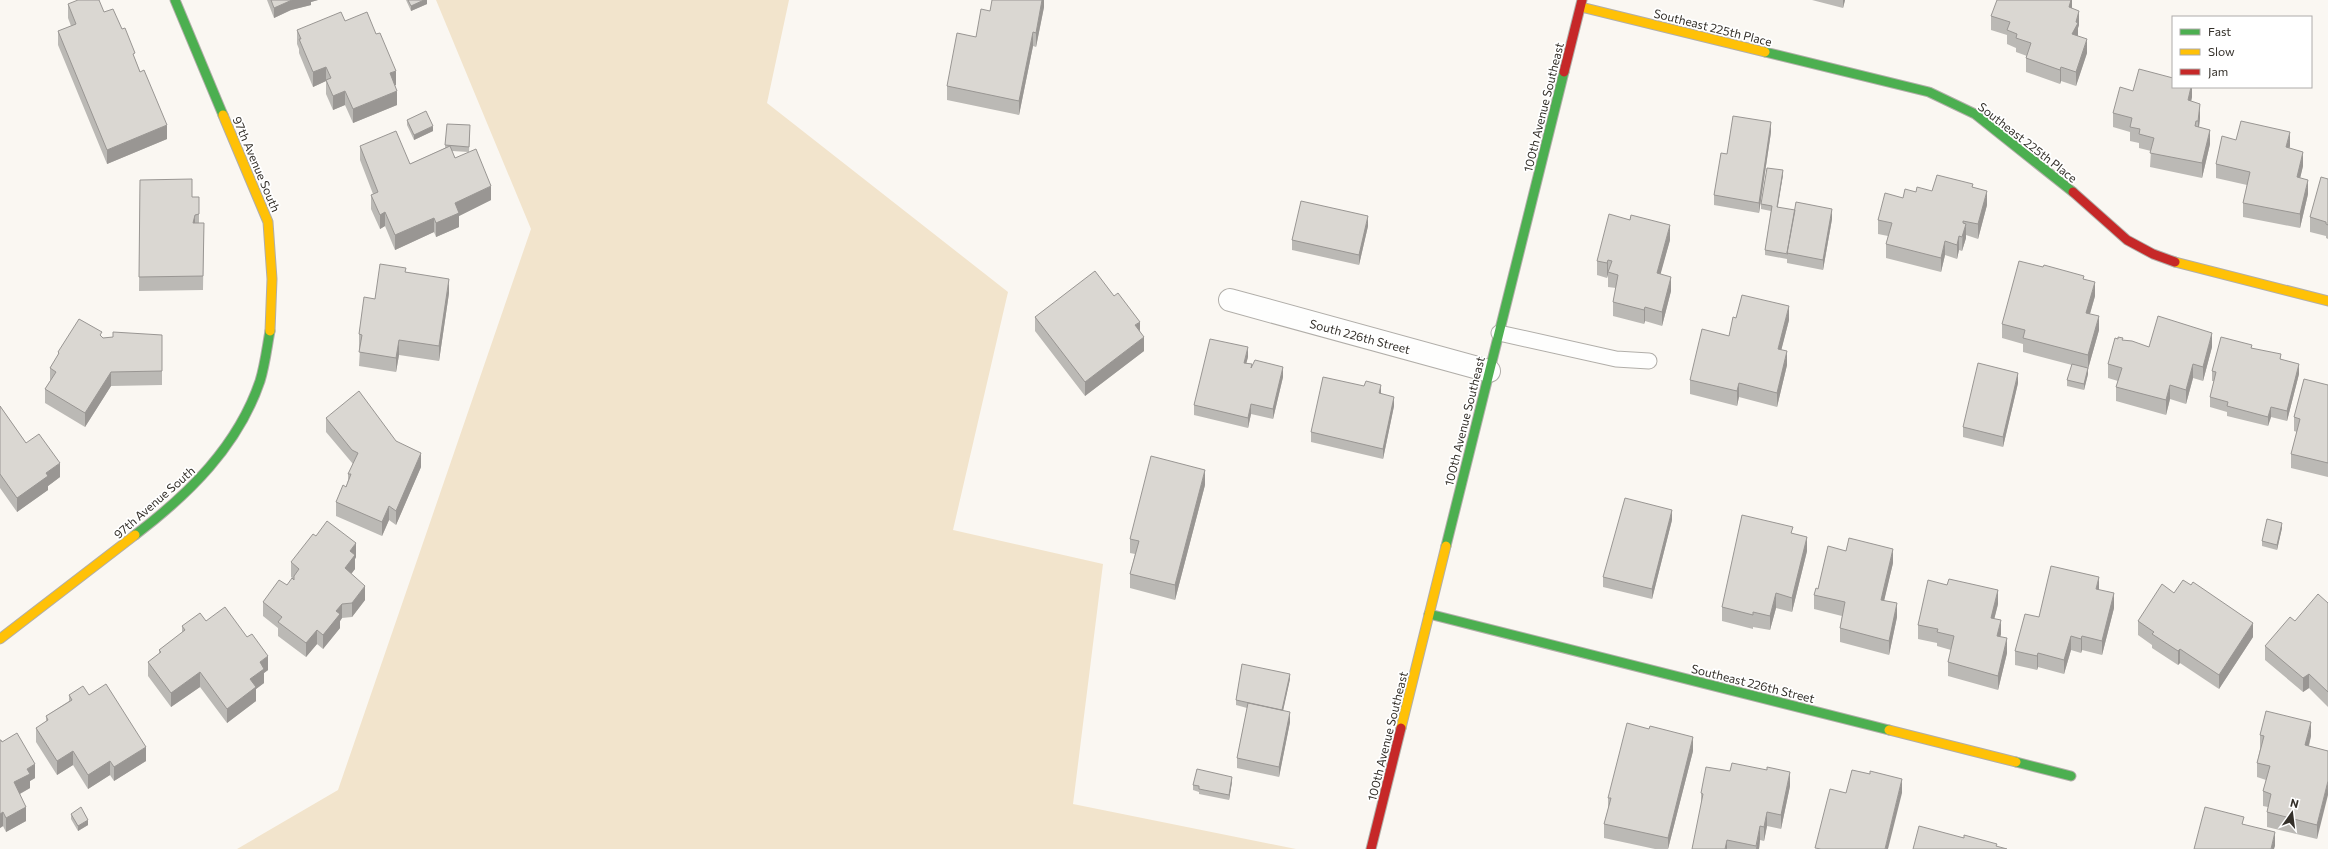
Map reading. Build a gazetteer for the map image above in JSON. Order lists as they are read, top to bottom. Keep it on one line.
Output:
{"streets":{"street":["Southeast 225th Place","100th Avenue Southeast","97th Avenue South","South 226th Street","Southeast 226th Street"]},"crossings":[["Southeast 225th Place","100th Avenue Southeast"],["100th Avenue Southeast","South 226th Street"],["100th Avenue Southeast","Southeast 226th Street"]],"legend":["Fast","Slow","Jam"],"north":"top"}
